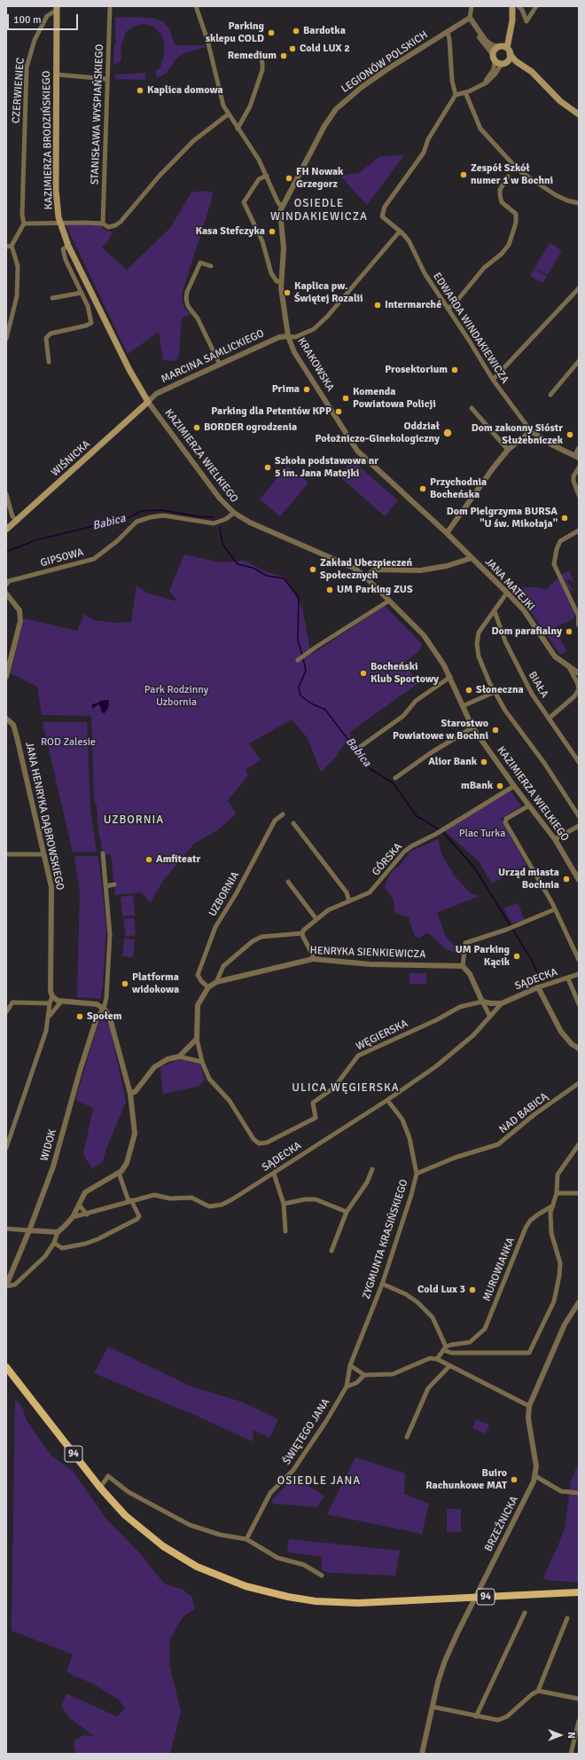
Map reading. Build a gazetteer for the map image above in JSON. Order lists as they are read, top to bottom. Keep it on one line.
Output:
{"streets":{"main road":["KAZIMIERZA BRODZIŃSKIEGO","WIŚNICKA","94"],"street":["LEGIONÓW POLSKICH","CZERWIENIEC","STANISŁAWA WYSPIAŃSKIEGO","EDWARDA WINDAKIEWICZA","MARCINA SAMLICKIEGO","KRAKOWSKA","KAZIMIERZA WIELKIEGO","GIPSOWA","JANA MATEJKI","BIAŁA","JANA HENRYKA DĄBROWSKIEGO","GÓRSKA","UZBORNIA","HENRYKA SIENKIEWICZA","SĄDECKA","WĘGIERSKA","NAD BABICĄ","WIDOK","ZYGMUNTA KRASIŃSKIEGO","MUROWIANKA","ŚWIĘTEGO JANA","BRZEŹNICKA"]},"crossings":[["LEGIONÓW POLSKICH","KRAKOWSKA"],["CZERWIENIEC","KAZIMIERZA BRODZIŃSKIEGO"],["KAZIMIERZA BRODZIŃSKIEGO","MARCINA SAMLICKIEGO"],["KAZIMIERZA BRODZIŃSKIEGO","KAZIMIERZA WIELKIEGO"],["KAZIMIERZA BRODZIŃSKIEGO","WIŚNICKA"],["MARCINA SAMLICKIEGO","KRAKOWSKA"],["MARCINA SAMLICKIEGO","KAZIMIERZA WIELKIEGO"],["MARCINA SAMLICKIEGO","WIŚNICKA"],["KRAKOWSKA","JANA MATEJKI"],["KAZIMIERZA WIELKIEGO","WIŚNICKA"],["KAZIMIERZA WIELKIEGO","GIPSOWA"],["KAZIMIERZA WIELKIEGO","JANA MATEJKI"],["KAZIMIERZA WIELKIEGO","GÓRSKA"],["UZBORNIA","HENRYKA SIENKIEWICZA"],["SĄDECKA","WĘGIERSKA"],["SĄDECKA","ZYGMUNTA KRASIŃSKIEGO"],["NAD BABICĄ","ZYGMUNTA KRASIŃSKIEGO"],["ZYGMUNTA KRASIŃSKIEGO","ŚWIĘTEGO JANA"]],"districts":["OSIEDLE WINDAKIEWICZA","UZBORNIA","ULICA WĘGIERSKA","OSIEDLE JANA"],"water":["Babica"],"parks":["Park Rodzinny Uzbornia","ROD Zalesie","Plac Turka"],"places":["Bardotka","Parking sklepu COLD","Cold LUX 2","Remedium","Kaplica domowa","Zespół Szkół numer 1 w Bochni","FH Nowak Grzegorz","Kasa Stefczyka","Kaplica pw. Świętej Rozalii","Intermarché","Prosektorium","Prima","Komenda Powiatowa Policji","Parking dla Petentów KPP","BORDER ogrodzenia","Oddział Położniczo-Ginekologiczny","Dom zakonny Sióstr Służebniczek","Szkoła podstawowa nr 5 im. Jana Matejki","Przychodnia Bocheńska","Dom Pielgrzyma BURSA \"U św. Mikołaja\"","Zakład Ubezpieczeń Społecznych","UM Parking ZUS","Dom parafialny","Bocheński Klub Sportowy","Słoneczna","Starostwo Powiatowe w Bochni","Alior Bank","mBank","Amfiteatr","Urząd miasta Bochnia","UM Parking Kącik","Platforma widokowa","Społem","Cold Lux 3","Buiro Rachunkowe MAT"],"scale_bar":"100 m","north":"right"}
